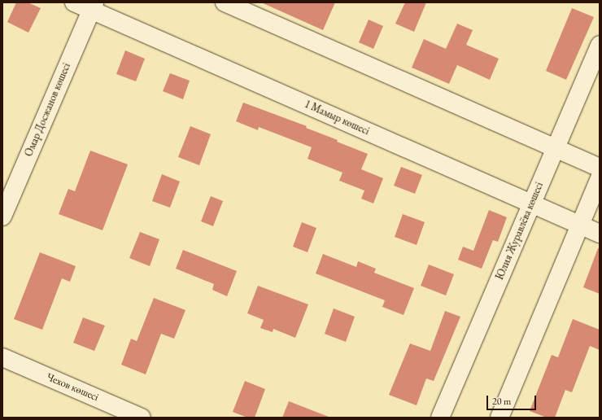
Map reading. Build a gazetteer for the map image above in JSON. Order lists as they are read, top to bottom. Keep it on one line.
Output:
{"streets":{"street":["Омар Досжанов көшесі","1 Мамыр көшесі","Юлия Журавлёва көшесі","Чехов көшесі"]},"crossings":[["Омар Досжанов көшесі","1 Мамыр көшесі"],["1 Мамыр көшесі","Юлия Журавлёва көшесі"]],"scale_bar":"20 m"}
